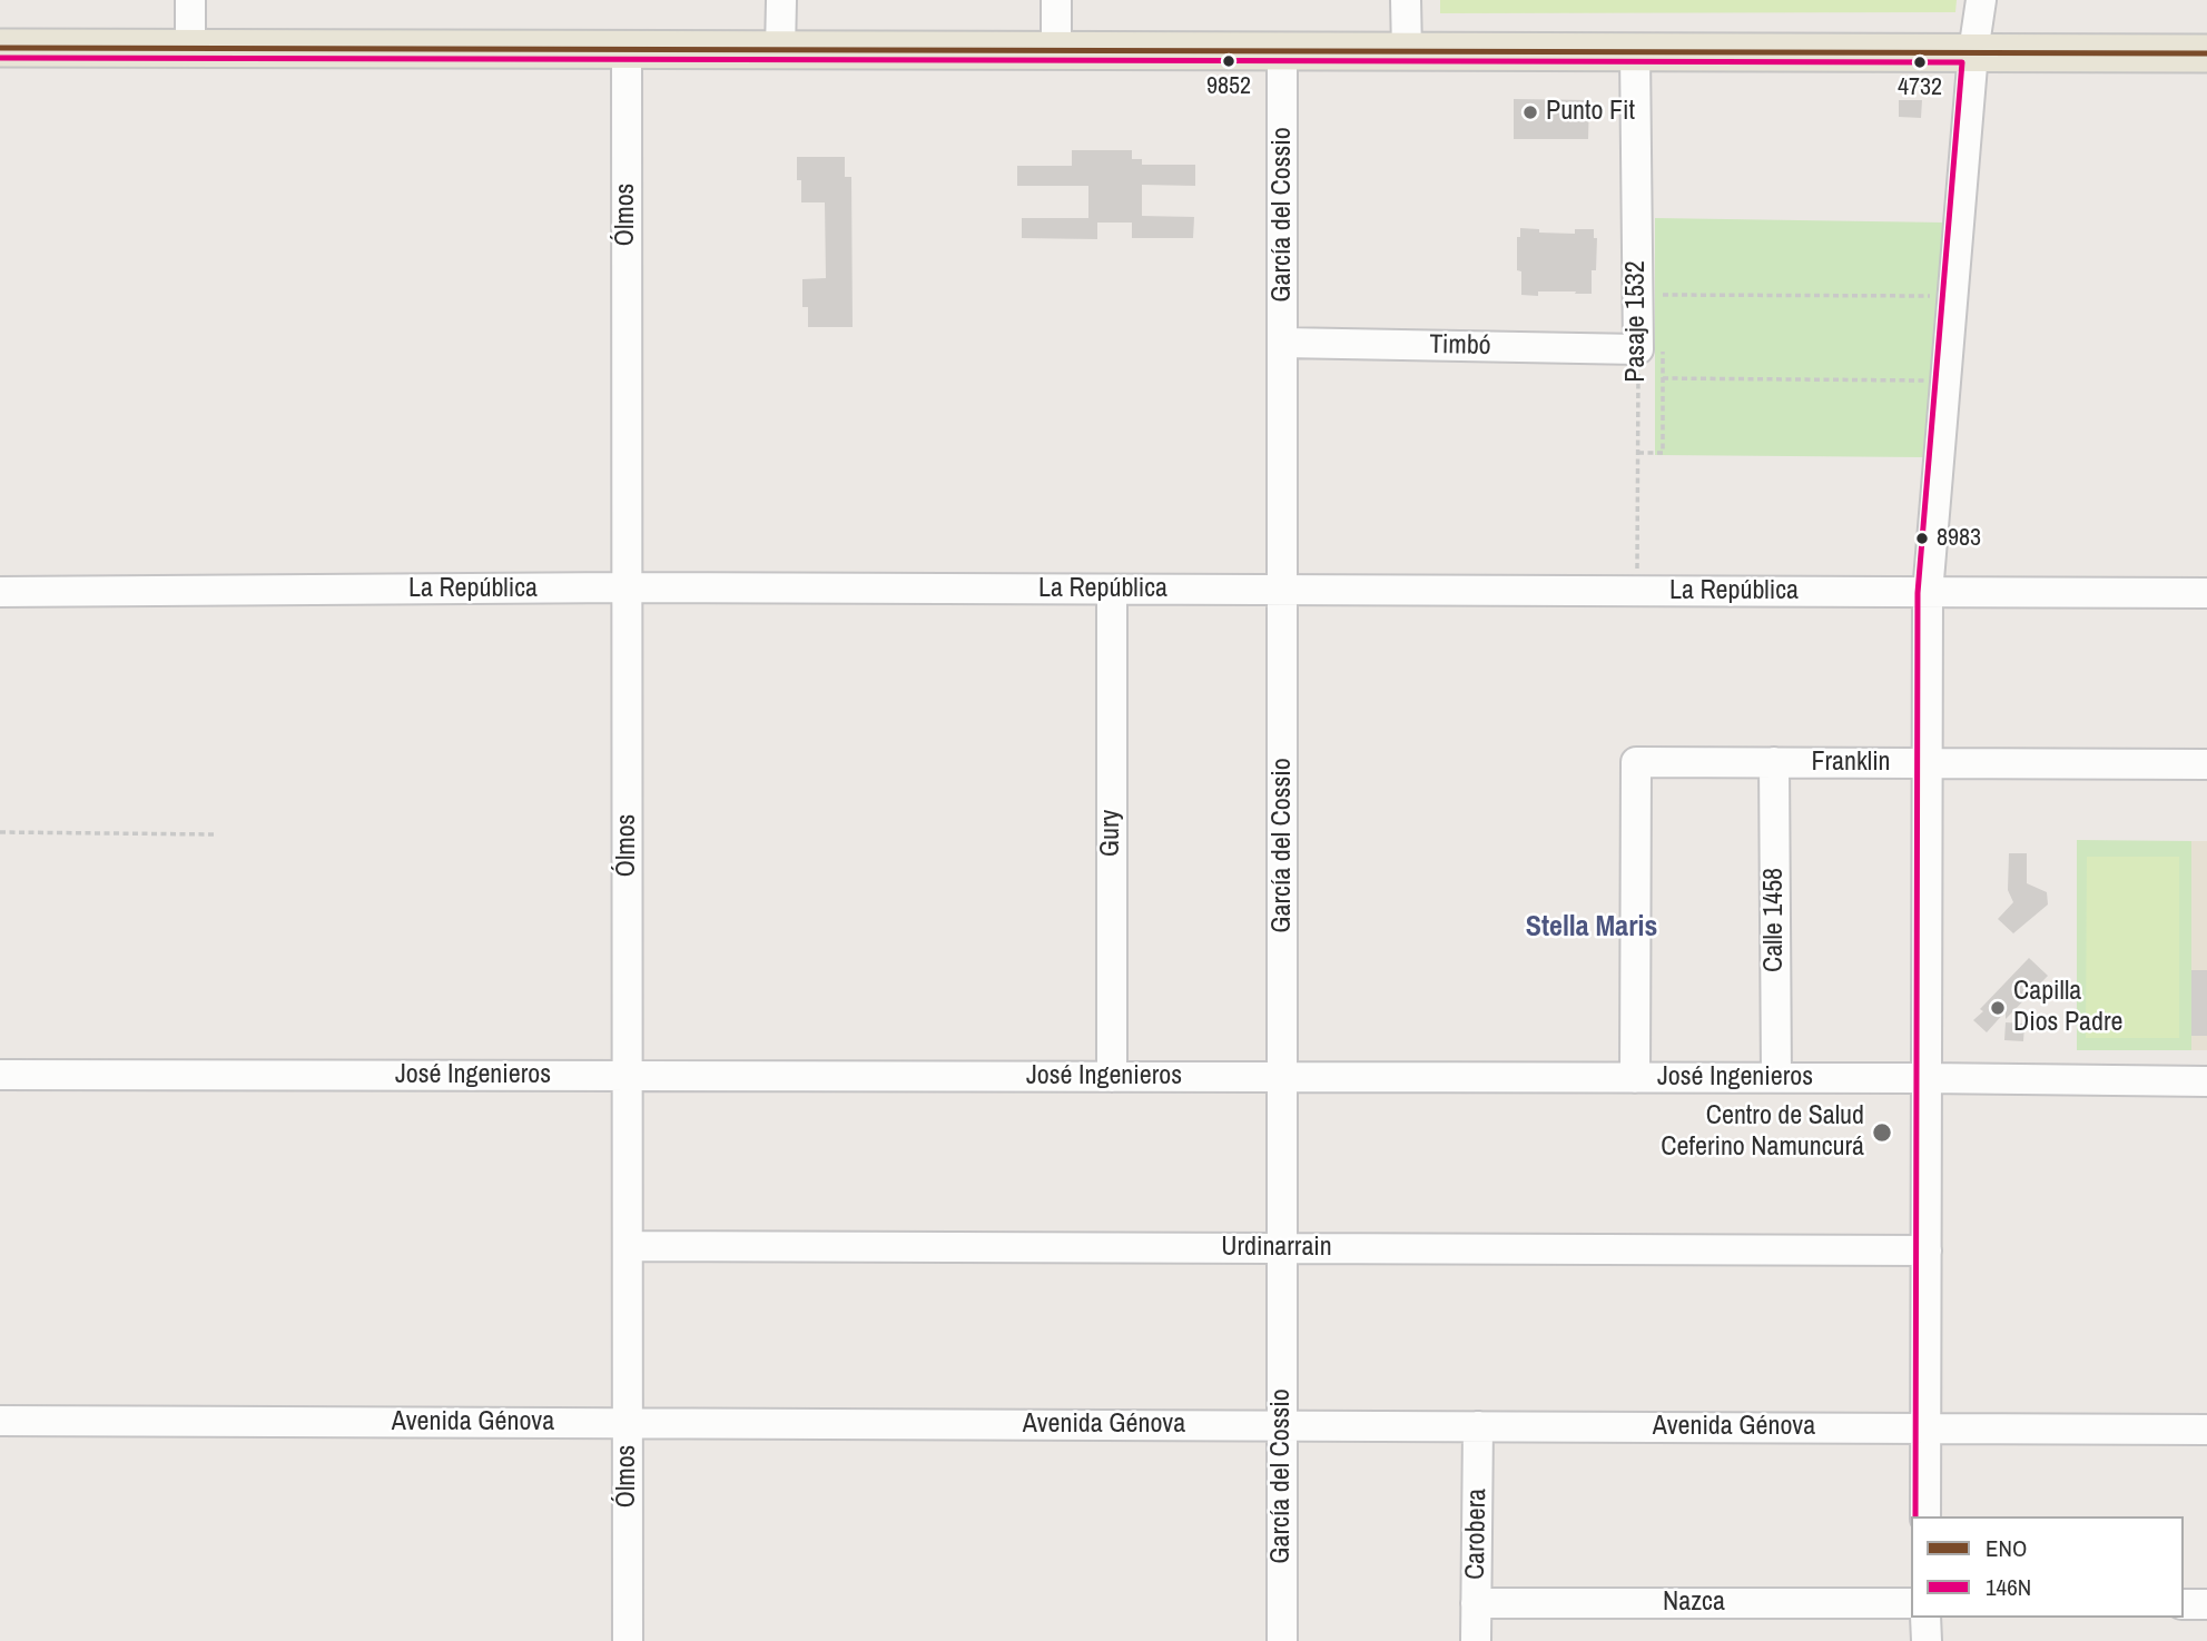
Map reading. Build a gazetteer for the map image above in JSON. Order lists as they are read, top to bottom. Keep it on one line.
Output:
{"streets":{"street":["Ólmos","García del Cossio","Pasaje 1532","Timbó","La República","Franklin","Gury","Calle 1458","José Ingenieros","Urdinarrain","Avenida Génova","Carobera","Nazca"]},"crossings":[["Ólmos","La República"],["Ólmos","José Ingenieros"],["Ólmos","Urdinarrain"],["Ólmos","Avenida Génova"],["García del Cossio","Timbó"],["García del Cossio","La República"],["García del Cossio","José Ingenieros"],["García del Cossio","Urdinarrain"],["García del Cossio","Avenida Génova"],["Pasaje 1532","Timbó"],["Pasaje 1532","La República"],["La República","Gury"],["Franklin","Calle 1458"],["Franklin","José Ingenieros"],["Gury","José Ingenieros"],["Calle 1458","José Ingenieros"],["Avenida Génova","Carobera"],["Carobera","Nazca"]],"districts":["Stella Maris"],"places":["9852","4732","Punto Fit","8983","Capilla Dios Padre","Centro de Salud Ceferino Namuncurá"],"lines":["transit line ENO","transit line 146N"],"legend":["ENO","146N"]}
